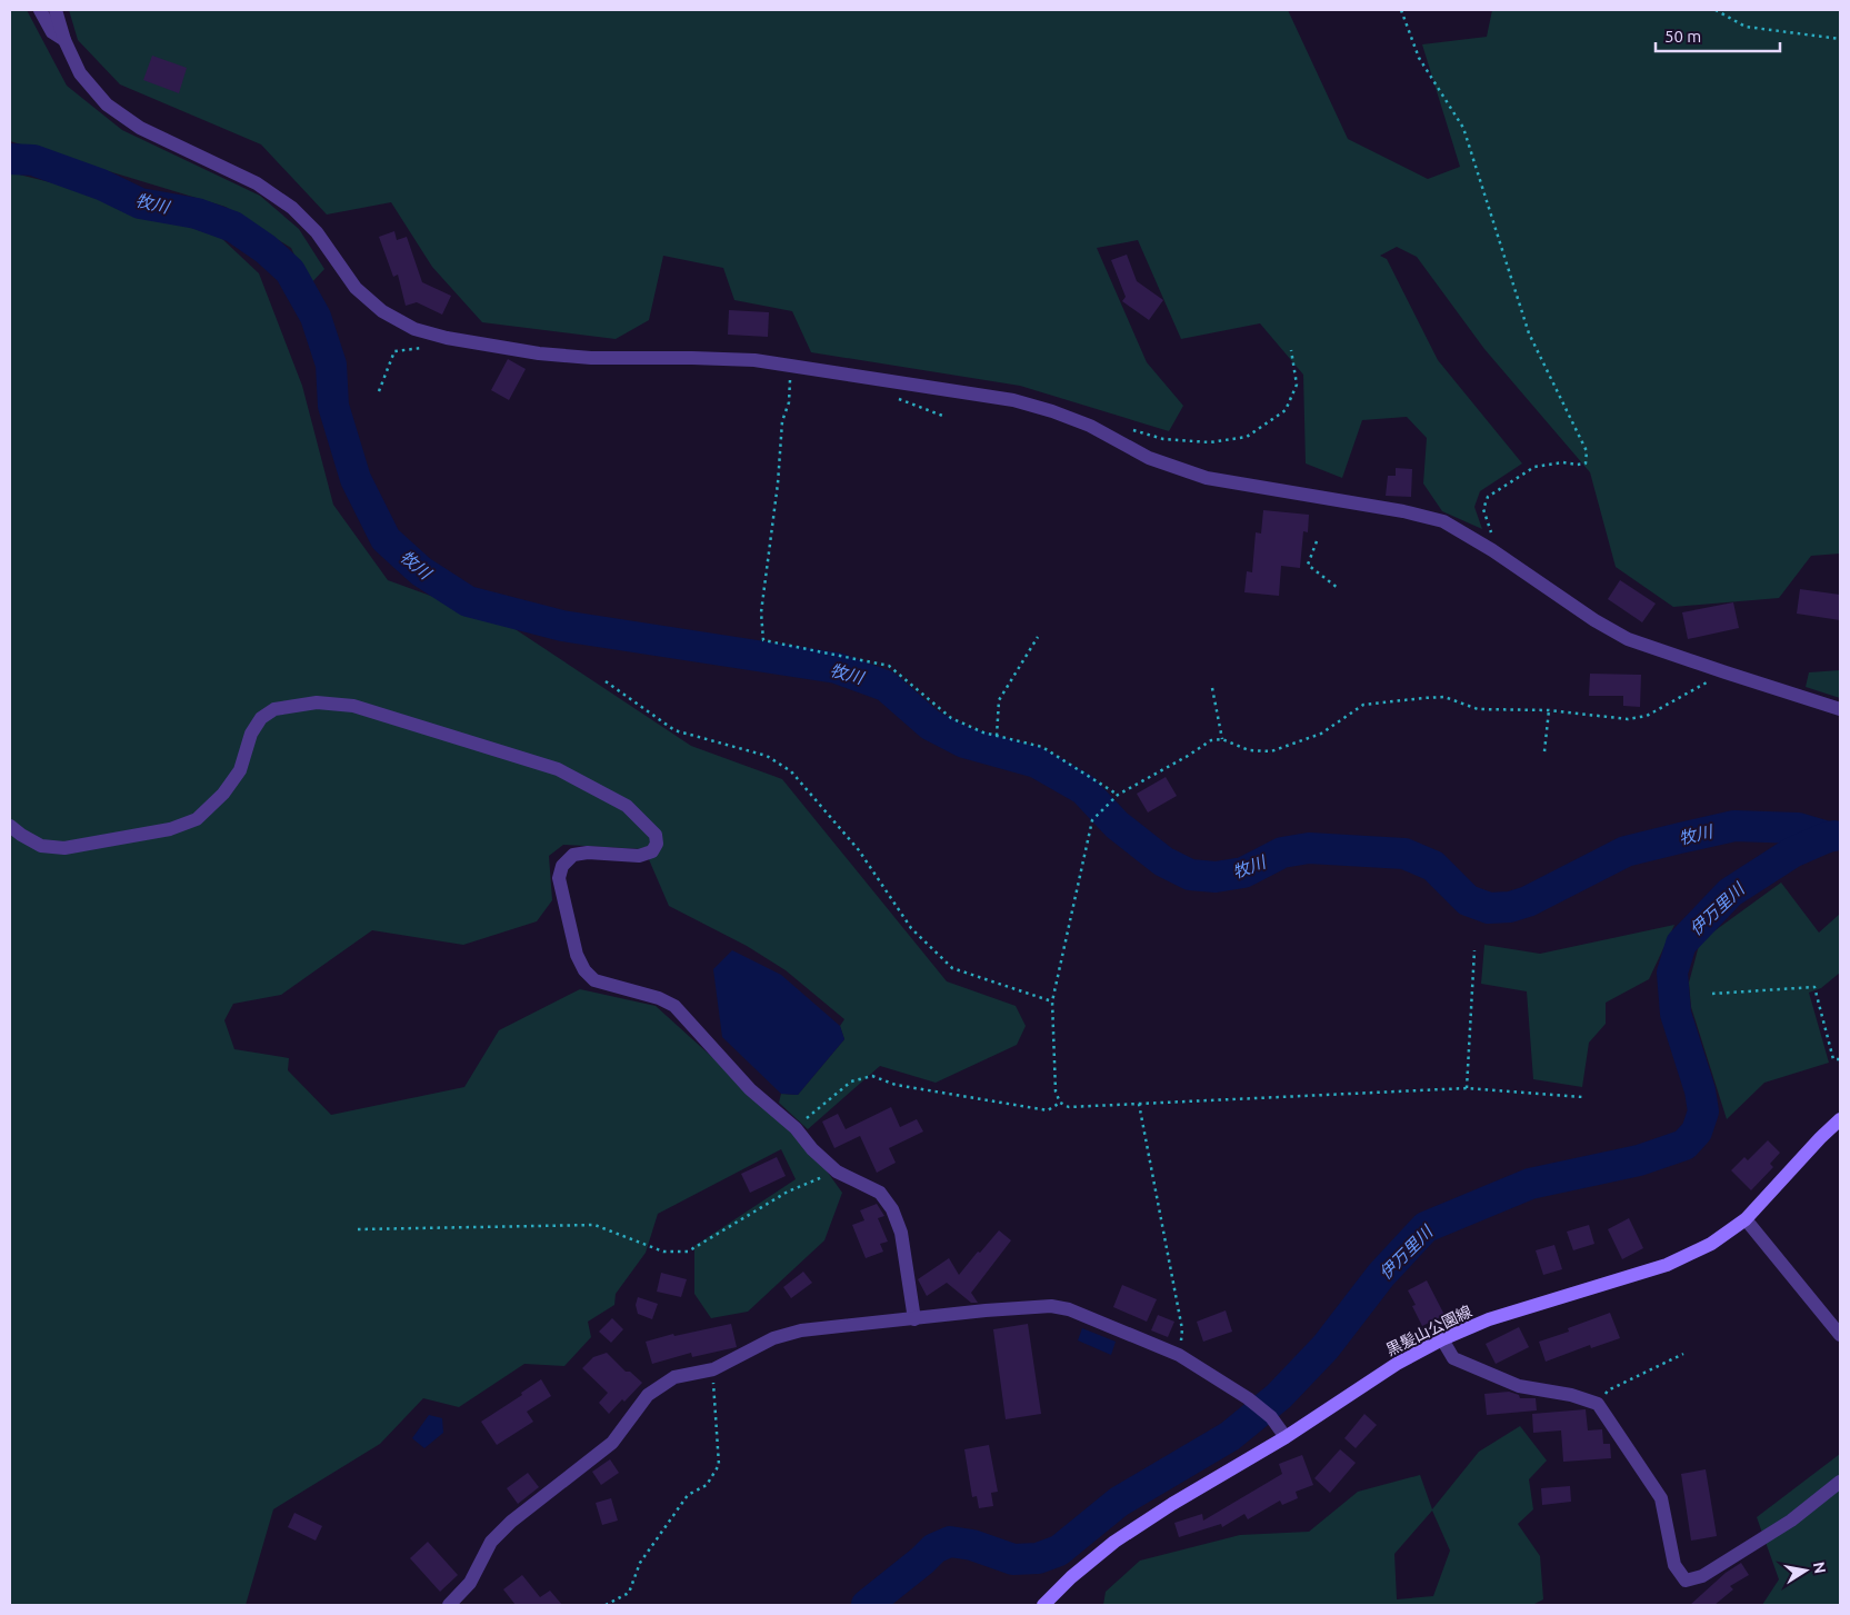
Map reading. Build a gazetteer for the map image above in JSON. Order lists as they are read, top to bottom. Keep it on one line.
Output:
{"streets":{"main road":["黒髪山公園線"]},"water":["牧川","伊万里川"],"scale_bar":"50 m","north":"right"}
